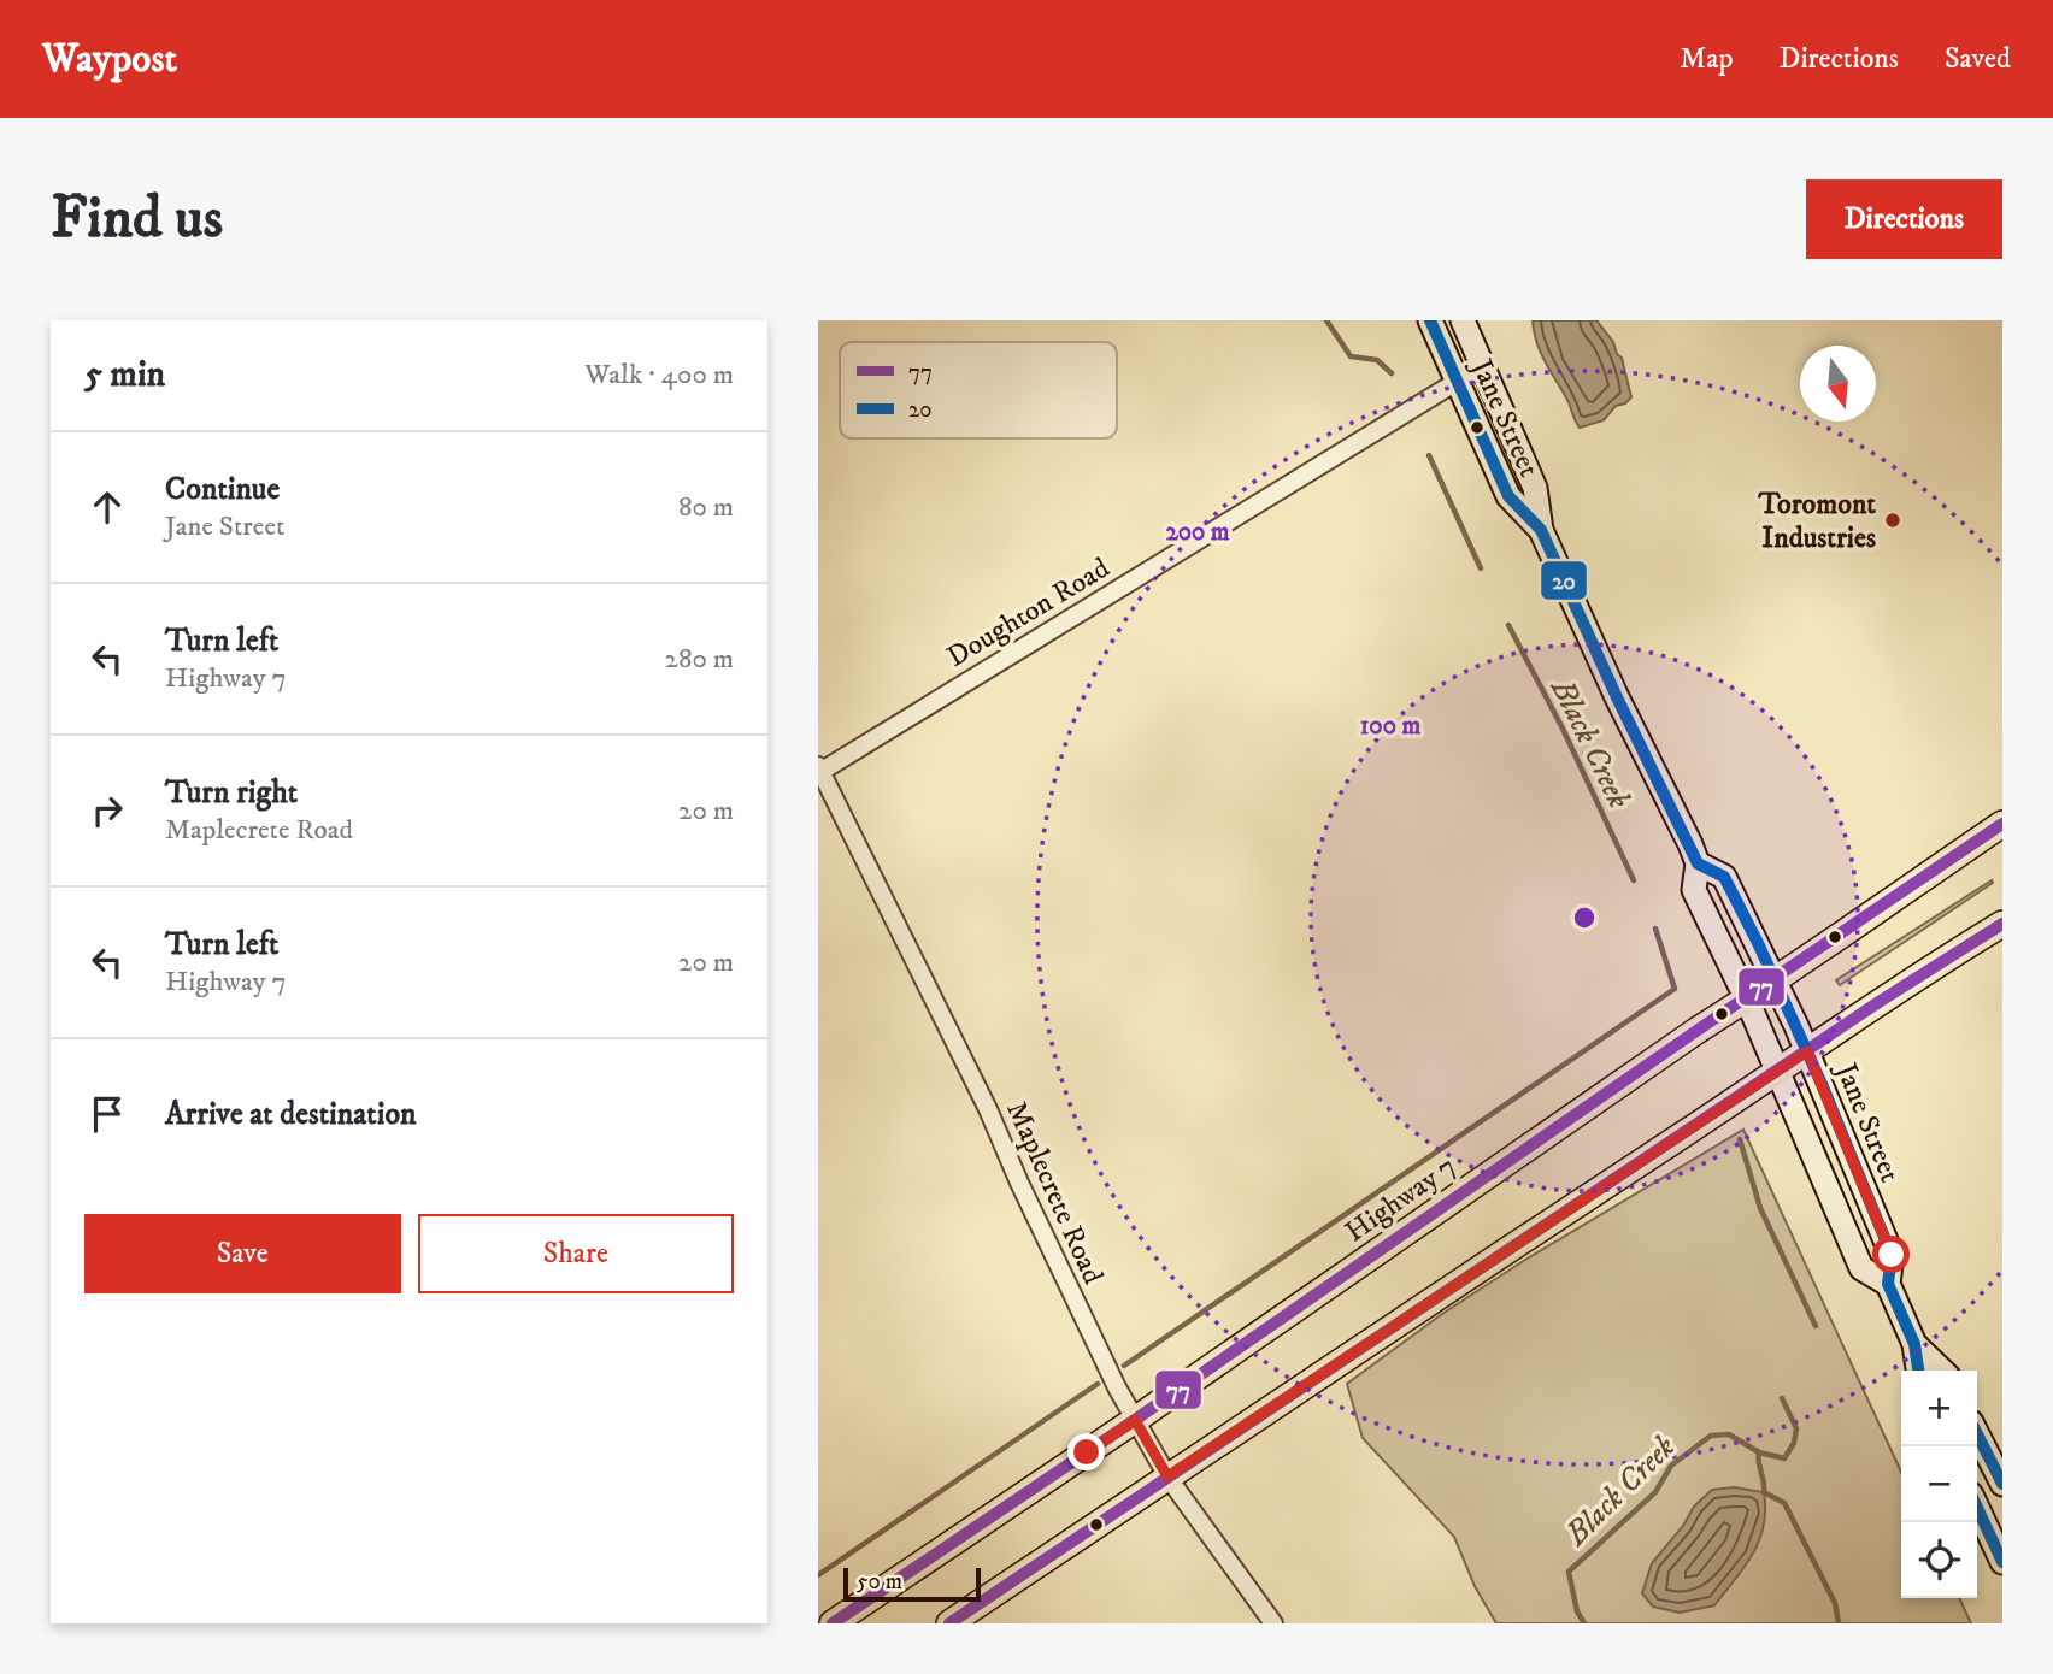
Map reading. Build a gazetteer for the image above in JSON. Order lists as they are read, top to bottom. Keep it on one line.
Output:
{"streets":{"main road":["Jane Street","Highway 7"],"street":["Doughton Road","Maplecrete Road"]},"crossings":[["Jane Street","Doughton Road"],["Jane Street","Highway 7"],["Doughton Road","Maplecrete Road"],["Maplecrete Road","Highway 7"]],"water":["Black Creek"],"places":["Toromont Industries"],"lines":["transit line 20","transit line 77"],"legend":["77","20"],"scale_bar":"50 m","north":"bottom","page":{"header":"Waypost","nav":["Map","Directions","Saved"],"buttons":["Directions",["Save","Share"]],"title":"Find us","heading":["5 min","Walk · 400 m"],"list":[["Continue","Jane Street","80 m"],["Turn left","Highway 7","280 m"],["Turn right","Maplecrete Road","20 m"],["Turn left","Highway 7","20 m"],"Arrive at destination"],"map_buttons":["+","−"],"scale":"50 m"},"rings":["200 m","100 m"]}
